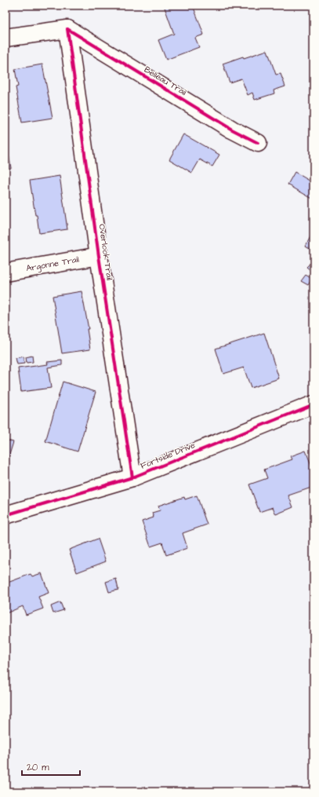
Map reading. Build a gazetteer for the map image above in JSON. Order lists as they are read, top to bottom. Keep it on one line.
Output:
{"streets":{"street":["Belleau Trail","Overlook Trail","Argonne Trail","Fortside Drive"]},"crossings":[["Belleau Trail","Overlook Trail"],["Overlook Trail","Argonne Trail"],["Overlook Trail","Fortside Drive"]],"scale_bar":"20 m"}
